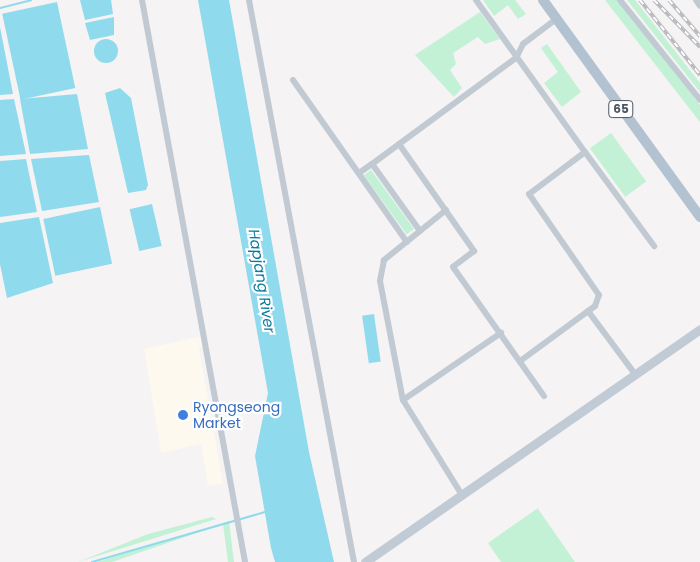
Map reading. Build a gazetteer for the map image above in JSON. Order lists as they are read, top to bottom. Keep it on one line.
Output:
{"streets":{"main road":["65"]},"water":["Hapjang River"],"places":["Ryongseong Market"]}
